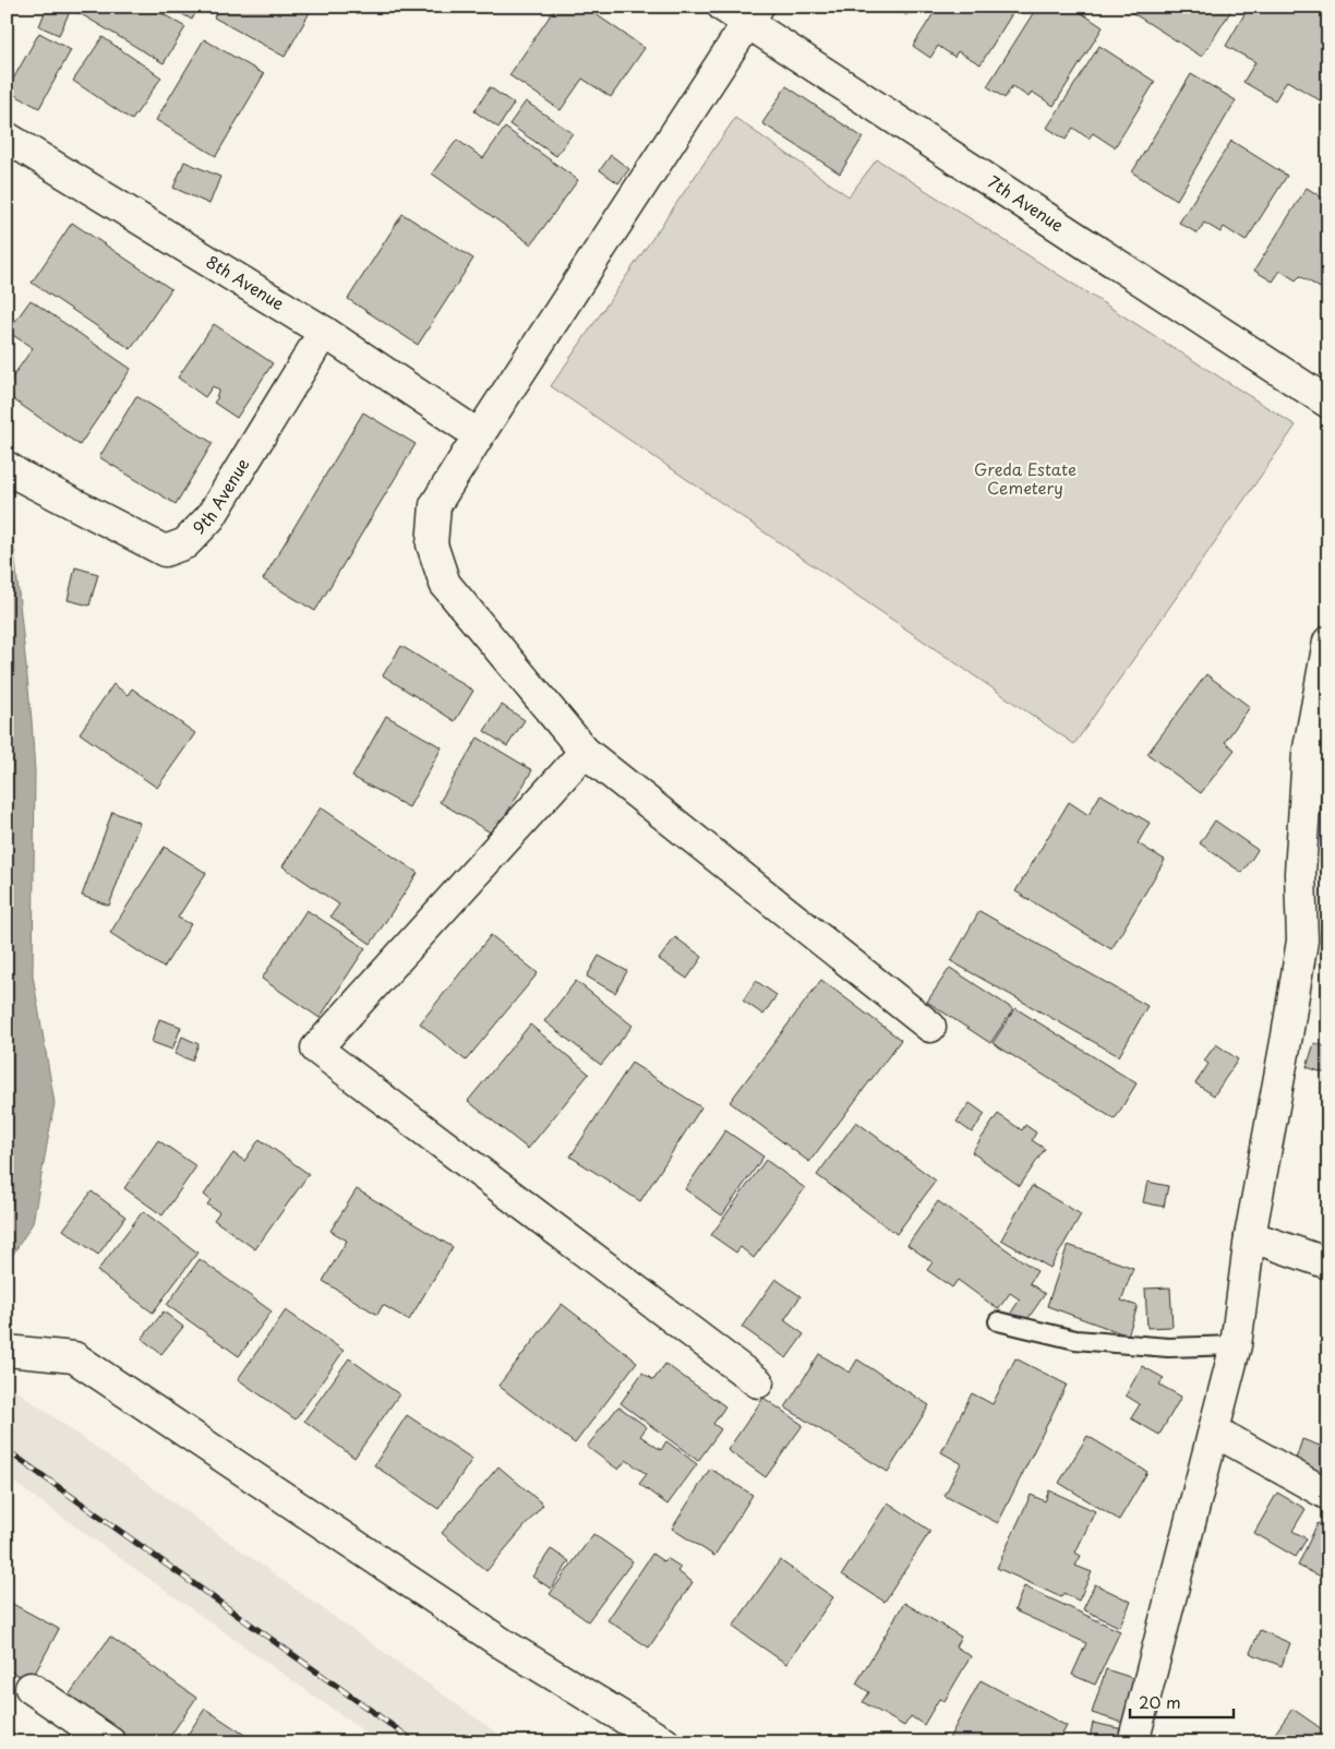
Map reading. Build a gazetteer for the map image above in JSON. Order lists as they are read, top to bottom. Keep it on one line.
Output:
{"streets":{"street":["7th Avenue","8th Avenue","9th Avenue"]},"crossings":[["8th Avenue","9th Avenue"]],"parks":["Greda Estate Cemetery"],"scale_bar":"20 m"}
